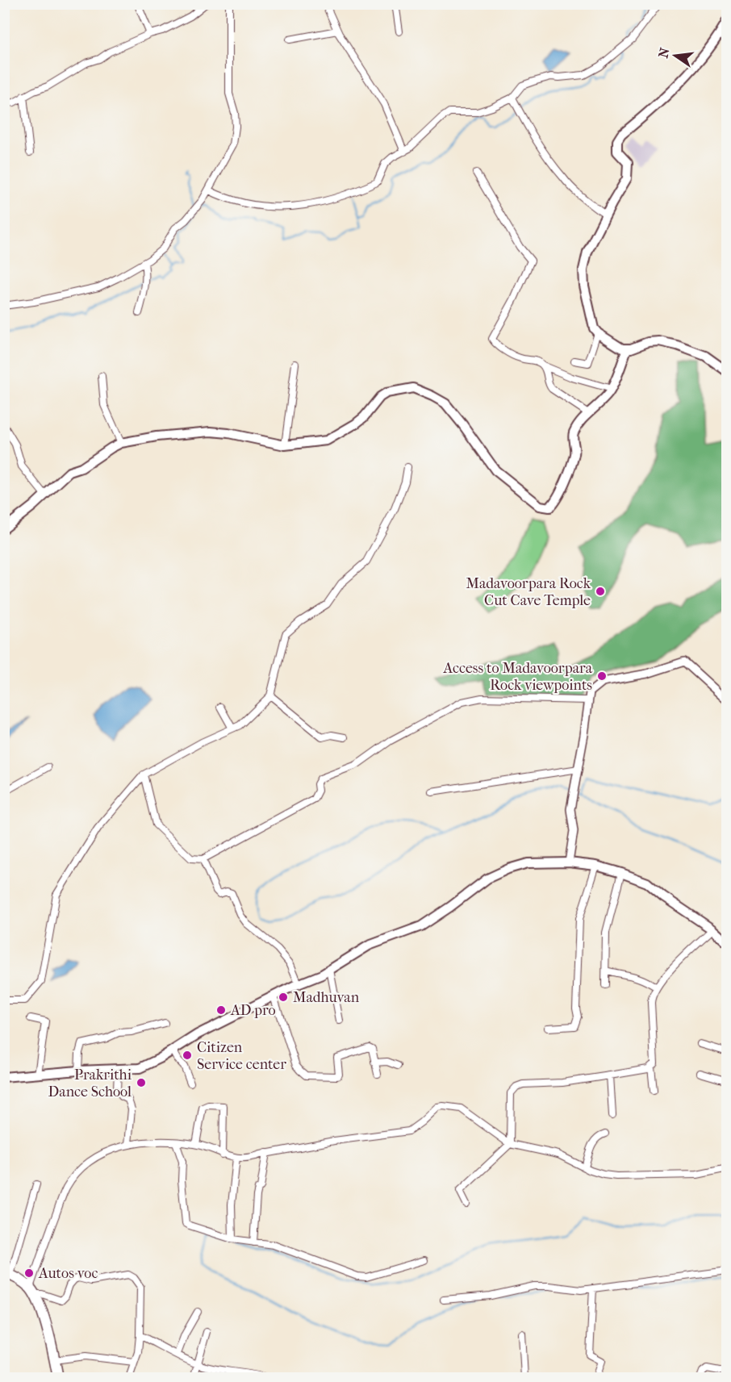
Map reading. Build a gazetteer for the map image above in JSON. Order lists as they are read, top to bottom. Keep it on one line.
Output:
{"places":["Madavoorpara Rock Cut Cave Temple","Access to Madavoorpara Rock viewpoints","Madhuvan","AD pro","Citizen Service center","Prakrithi Dance School","Autos voc"],"north":"left"}
